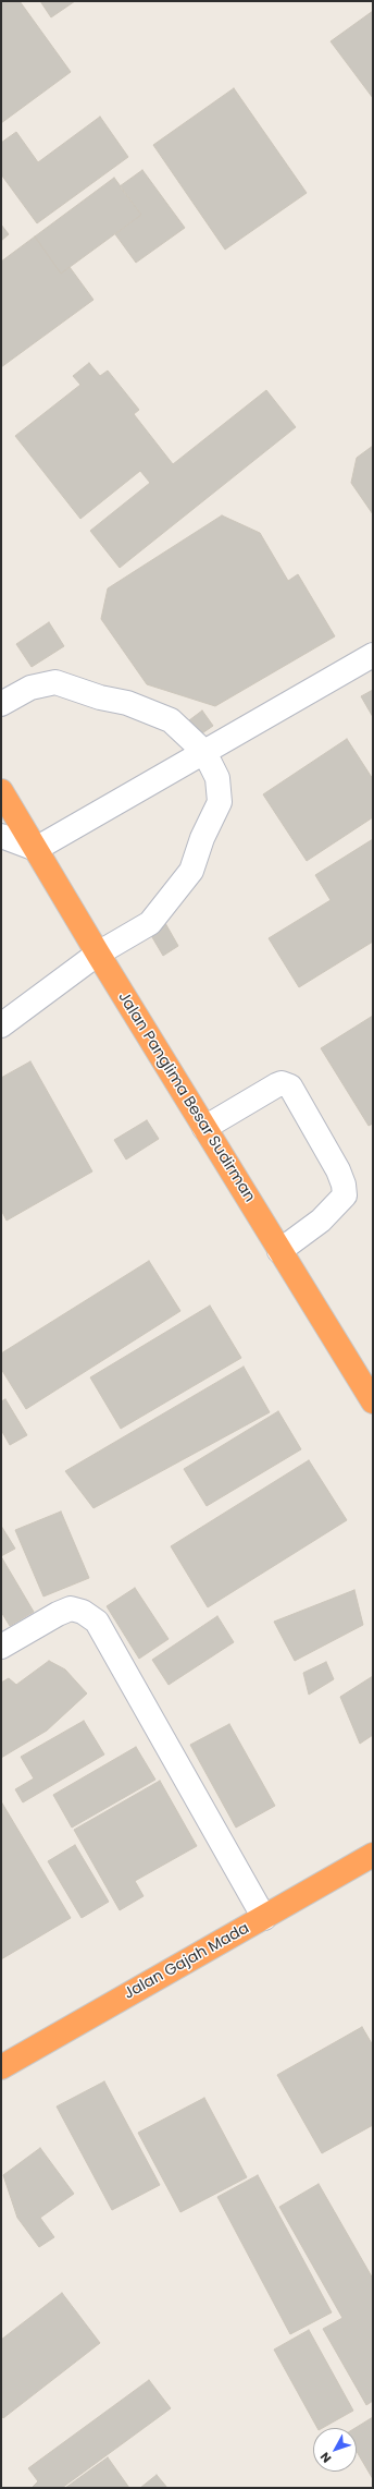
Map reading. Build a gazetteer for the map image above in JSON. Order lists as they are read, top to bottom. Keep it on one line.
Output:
{"streets":{"highway":["Jalan Panglima Besar Sudirman","Jalan Gajah Mada"]},"north":"bottom left"}
